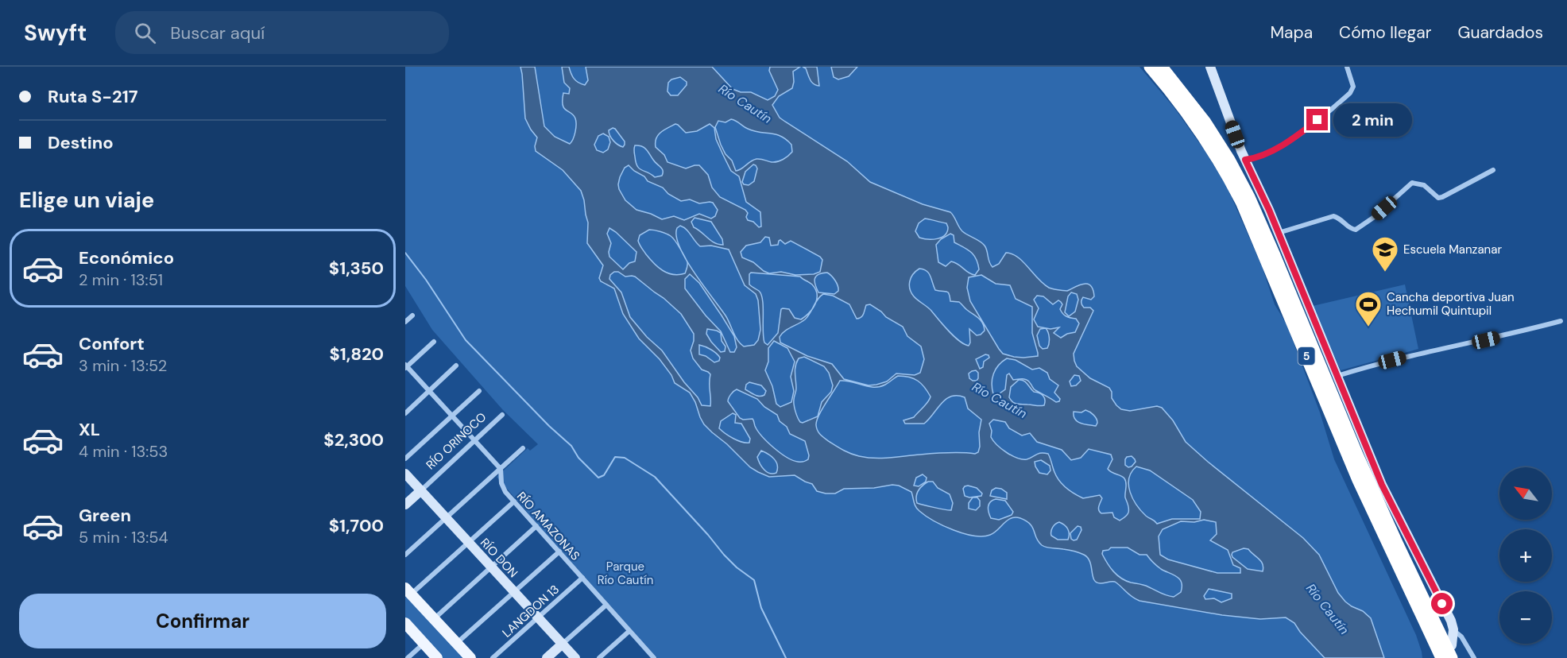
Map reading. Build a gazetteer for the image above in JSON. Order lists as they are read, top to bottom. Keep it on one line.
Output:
{"streets":{"highway":["5"],"main road":["RÍO ORINOCO","RÍO DON"],"street":["RÍO AMAZONAS","LANGDON 13"]},"crossings":[["RÍO ORINOCO","RÍO DON"],["RÍO AMAZONAS","LANGDON 13"],["RÍO DON","LANGDON 13"]],"water":["Río Cautín"],"parks":["Parque Río Cautín"],"places":{"school or university":["Escuela Manzanar"],"sports":["Cancha deportiva Juan Hechumil Quintupil"]},"north":"top left","page":{"header":"Swyft","search":"Buscar aquí","nav":["Mapa","Cómo llegar","Guardados"],"banner":["Ruta S-217","Destino"],"bubble":"2 min","heading":"Elige un viaje","list":[{"name":"Económico","note":"2 min · 13:51","value":"$1,350"},{"name":"Confort","note":"3 min · 13:52","value":"$1,820"},{"name":"XL","note":"4 min · 13:53","value":"$2,300"},{"name":"Green","note":"5 min · 13:54","value":"$1,700"}],"map_buttons":["+","−"],"buttons":"Confirmar"}}
